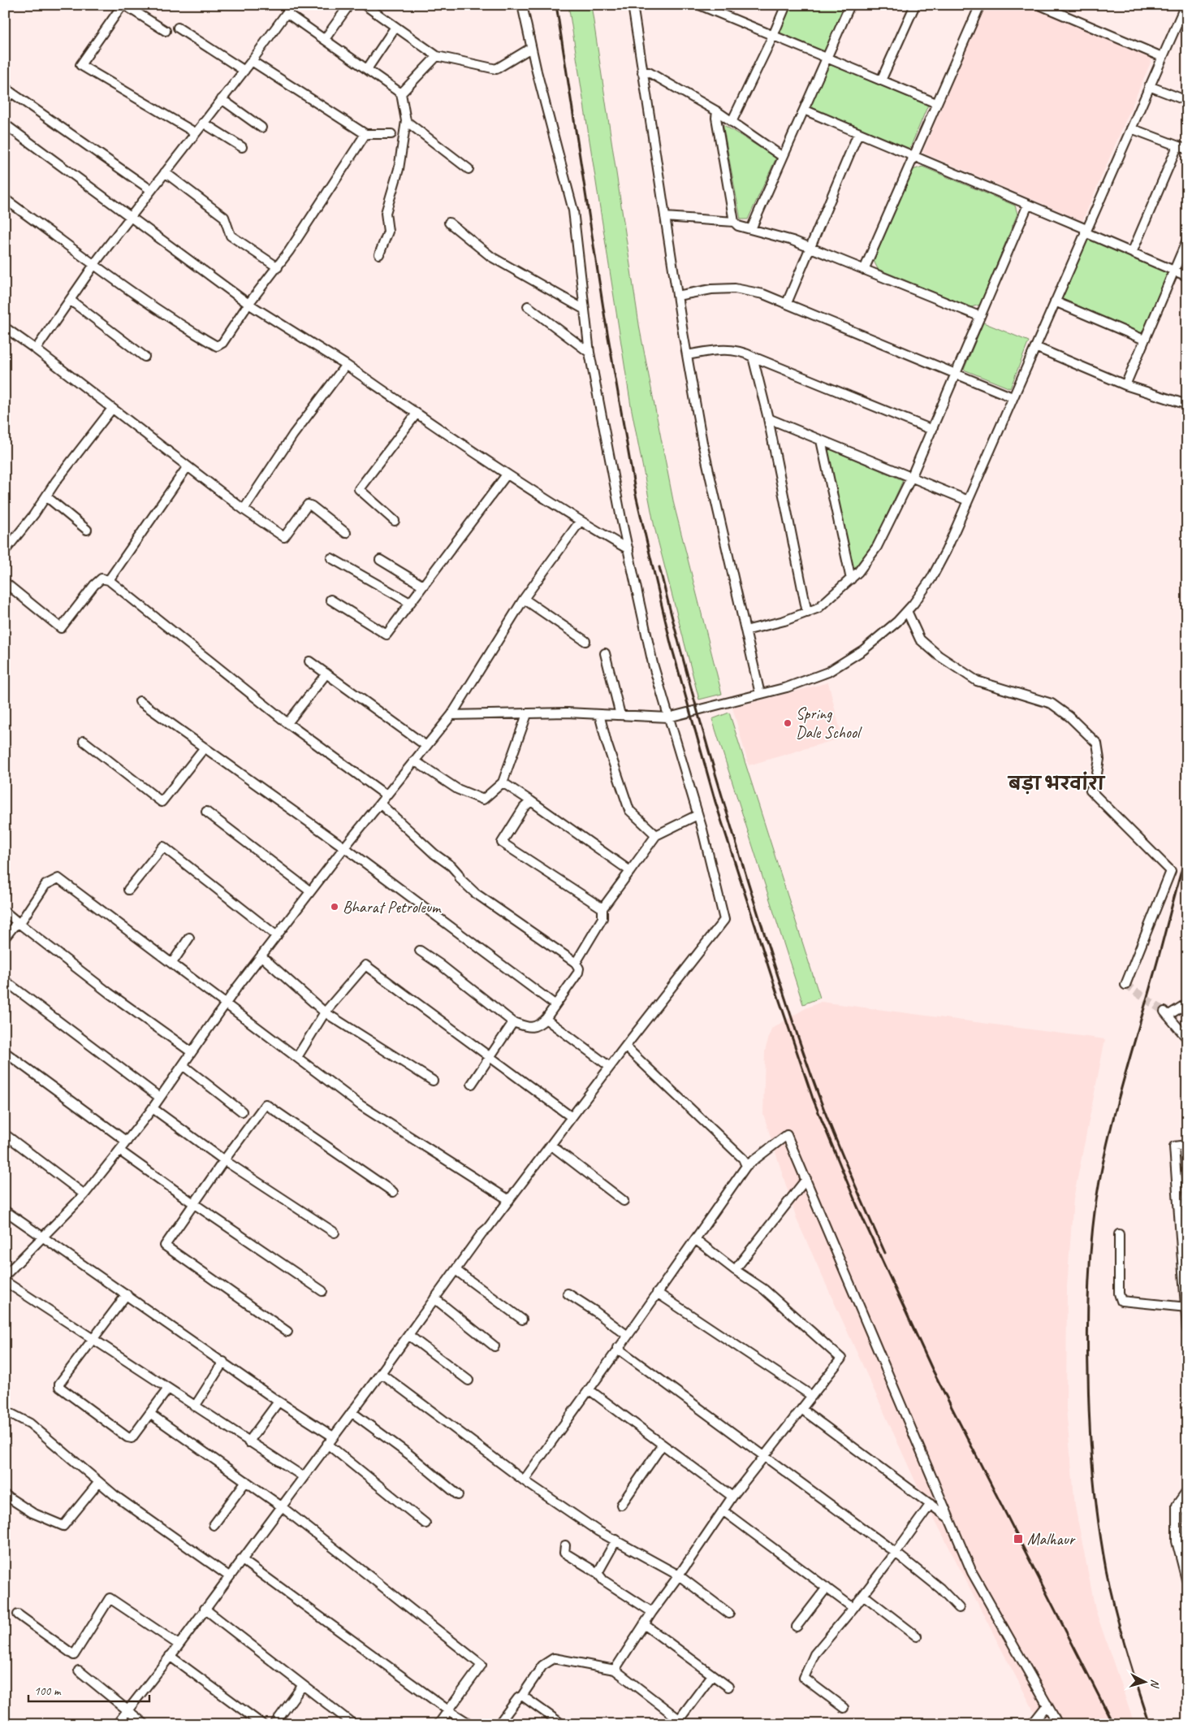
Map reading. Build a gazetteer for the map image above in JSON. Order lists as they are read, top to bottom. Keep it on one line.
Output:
{"districts":["बड़ा भरवांरा"],"places":{"other":["Spring Dale School","Bharat Petroleum"],"transit":["Malhaur"]},"scale_bar":"100 m","north":"right"}
